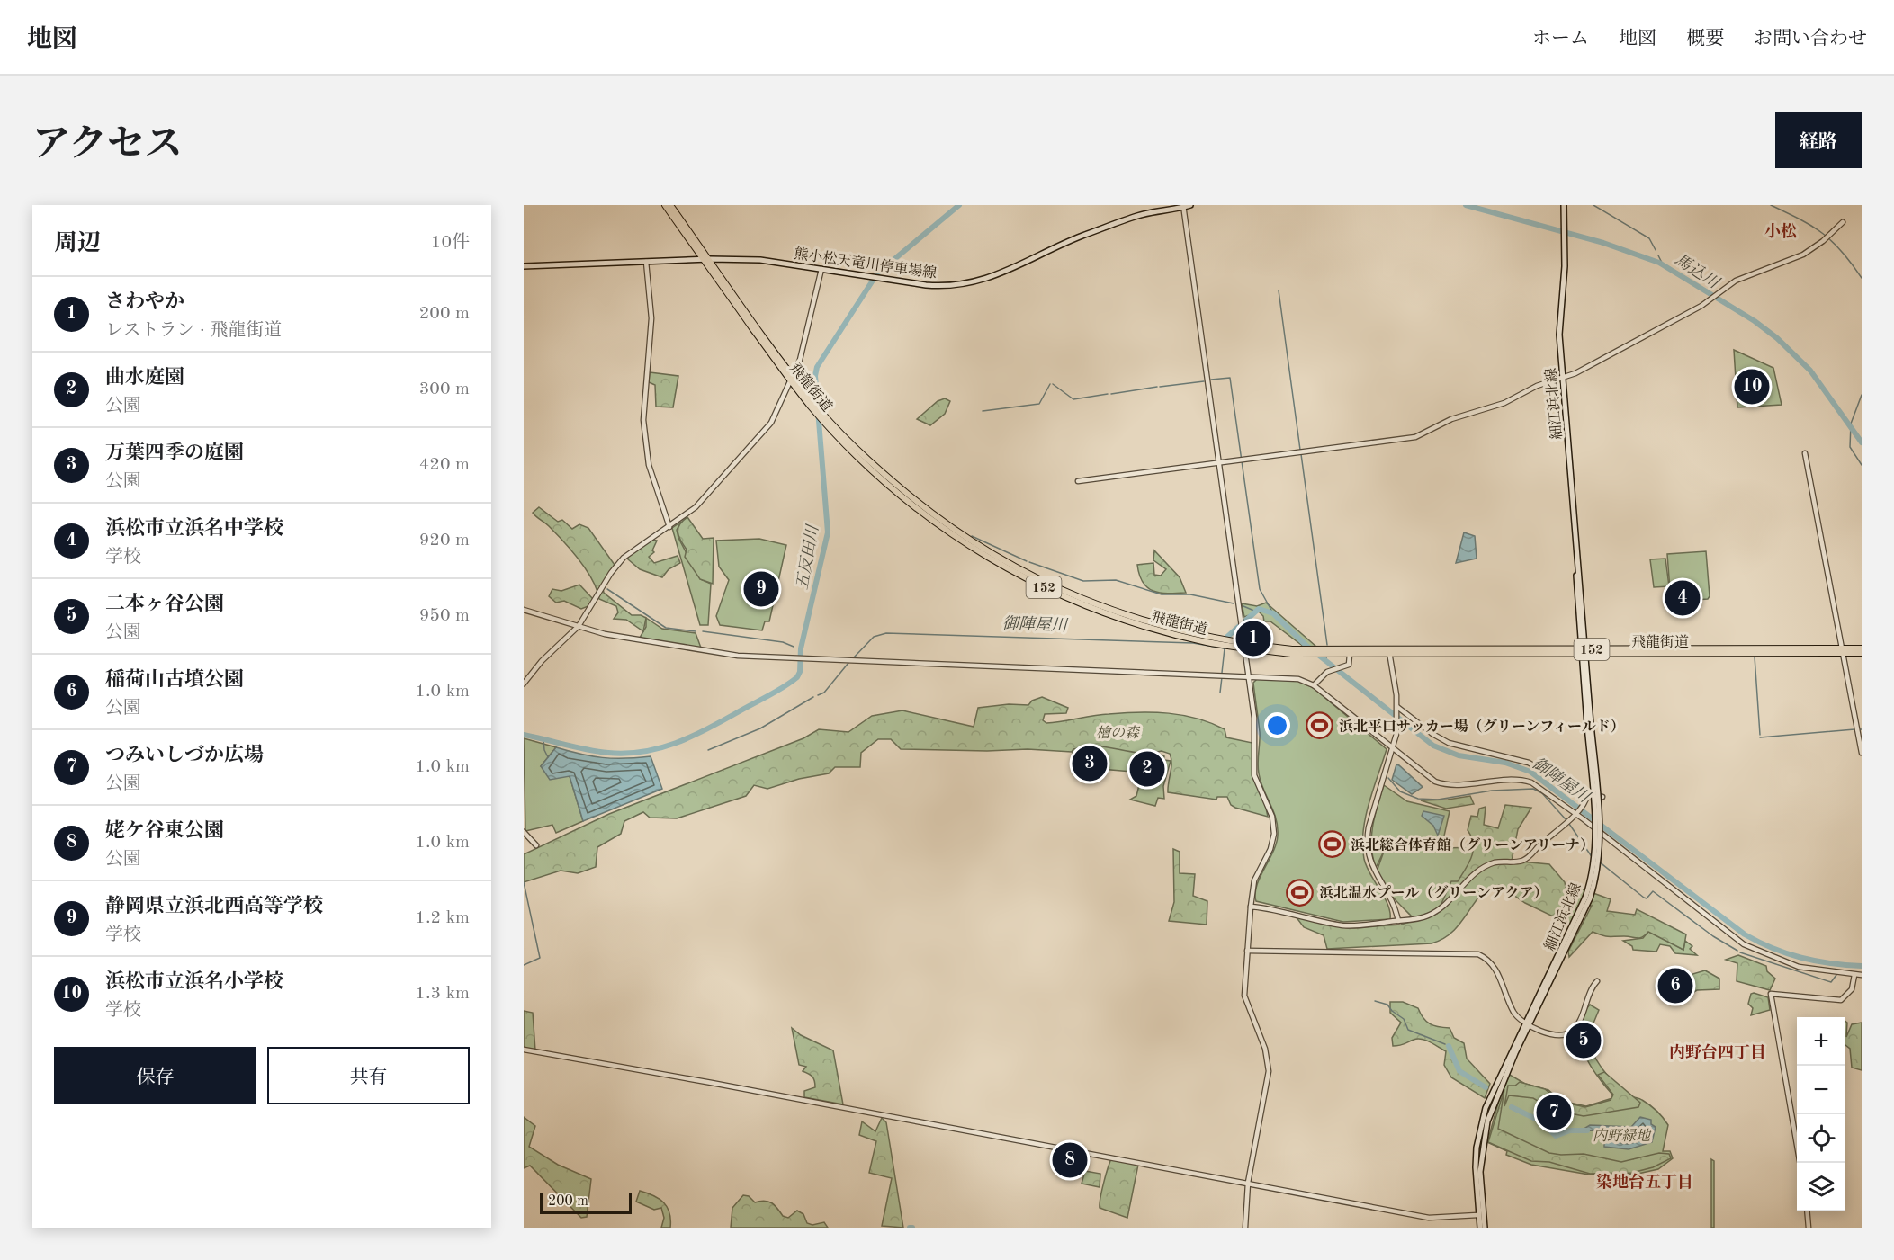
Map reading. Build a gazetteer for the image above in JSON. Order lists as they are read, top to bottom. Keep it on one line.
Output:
{"streets":{"highway":["飛龍街道","152"],"main road":["熊小松天竜川停車場線","細江浜北線"]},"crossings":[["熊小松天竜川停車場線","飛龍街道"],["飛龍街道","細江浜北線"]],"districts":["小松","内野台四丁目","染地台五丁目"],"water":["馬込川","五反田川","御陣屋川"],"parks":["檜の森","内野緑地"],"places":{"sports":["浜北平口サッカー場（グリーンフィールド）","浜北総合体育館（グリーンアリーナ）","浜北温水プール（グリーンアクア）"]},"scale_bar":"200 m","page":{"header":"地図","nav":["ホーム","地図","概要","お問い合わせ"],"title":"アクセス","buttons":["経路",["保存","共有"]],"heading":["周辺","10件"],"list":[{"mark":"1","name":"さわやか","note":"レストラン · 飛龍街道","value":"200 m"},{"mark":"2","name":"曲水庭園","note":"公園","value":"300 m"},{"mark":"3","name":"万葉四季の庭園","note":"公園","value":"420 m"},{"mark":"4","name":"浜松市立浜名中学校","note":"学校","value":"920 m"},{"mark":"5","name":"二本ヶ谷公園","note":"公園","value":"950 m"},{"mark":"6","name":"稲荷山古墳公園","note":"公園","value":"1.0 km"},{"mark":"7","name":"つみいしづか広場","note":"公園","value":"1.0 km"},{"mark":"8","name":"姥ケ谷東公園","note":"公園","value":"1.0 km"},{"mark":"9","name":"静岡県立浜北西高等学校","note":"学校","value":"1.2 km"},{"mark":"10","name":"浜松市立浜名小学校","note":"学校","value":"1.3 km"}],"pins":["10","9","4","1","3","2","6","5","7","8"],"map_buttons":["+","−"],"scale":"200 m"}}
